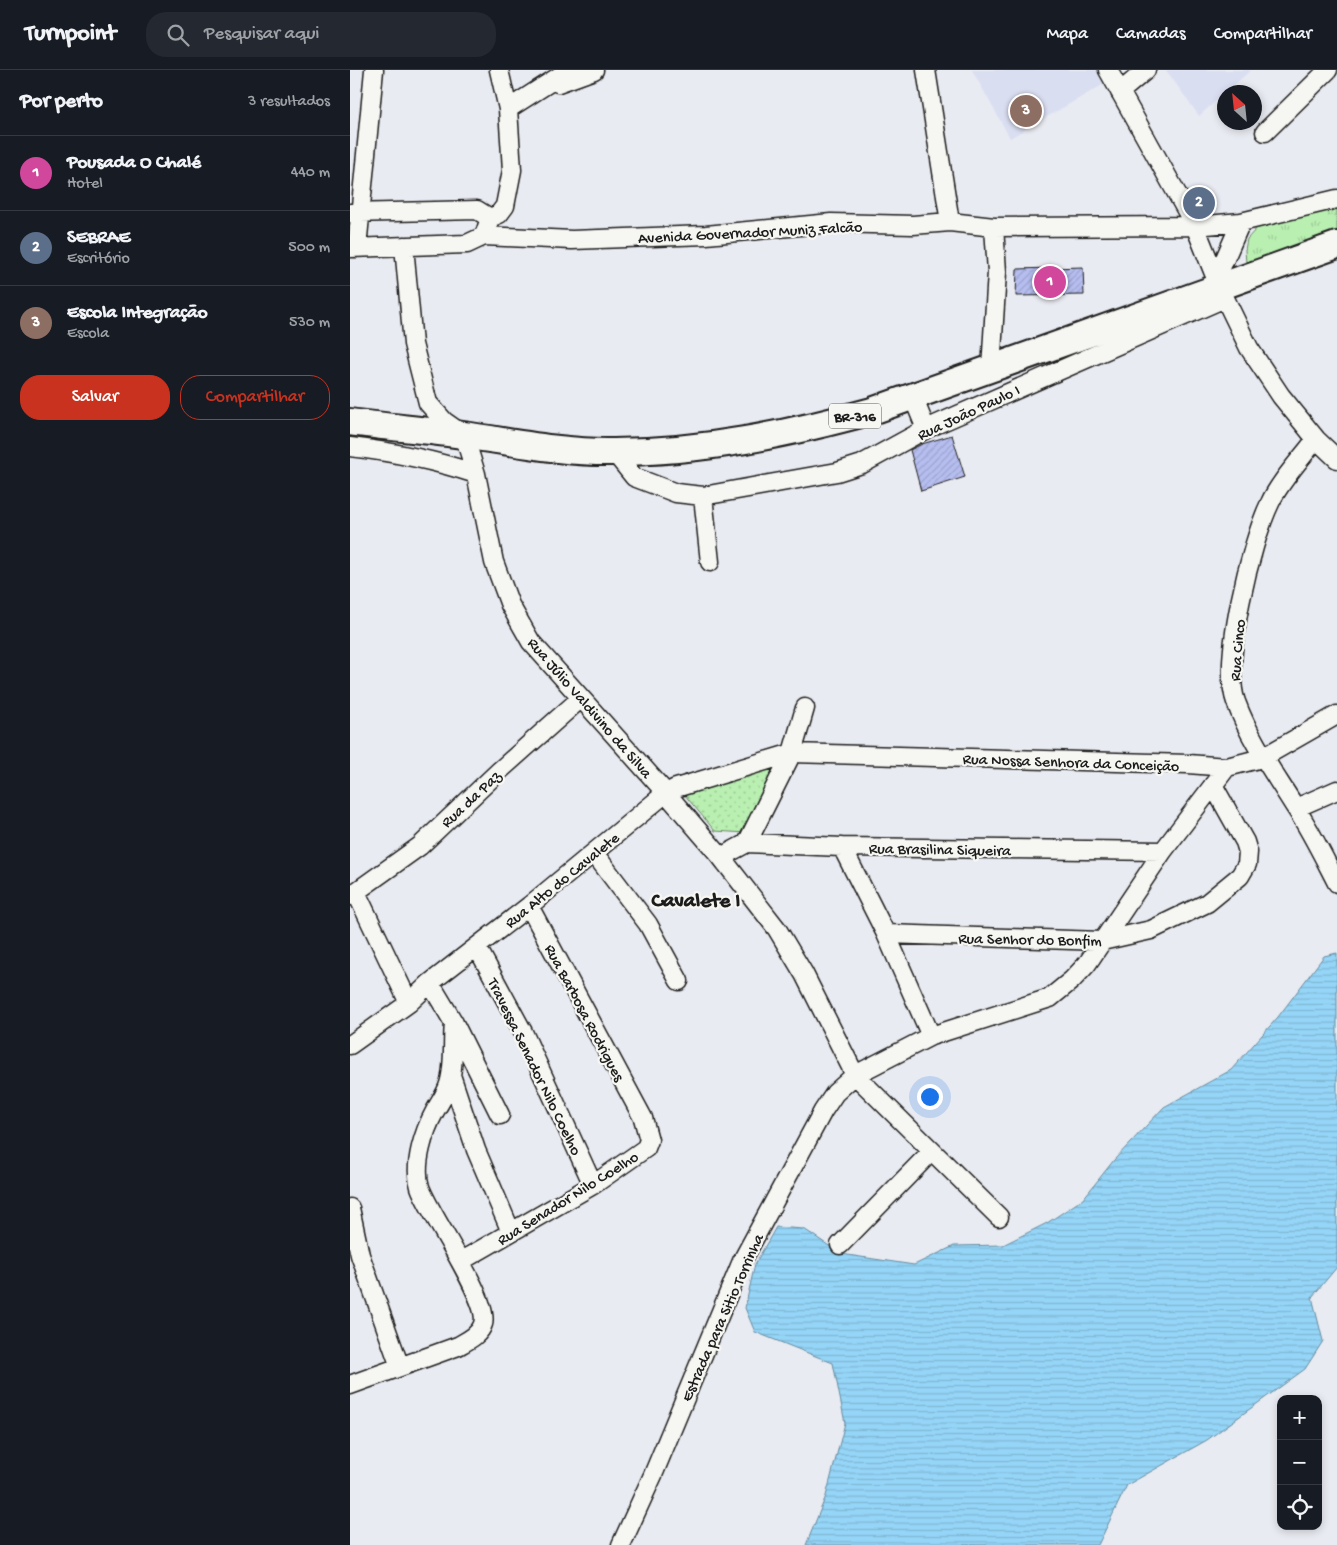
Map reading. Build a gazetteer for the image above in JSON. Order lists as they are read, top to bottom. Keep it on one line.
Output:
{"streets":{"highway":["BR-316"],"street":["Avenida Governador Muniz Falcão","Rua João Paulo I","Rua Cinco","Rua Júlio Valdivino da Silva","Rua Nossa Senhora da Conceição","Rua da Paz","Rua Brasilina Siqueira","Rua Alto do Cavalete","Rua Senhor do Bonfim","Rua Barbosa Rodrigues","Travessa Senador Nilo Coelho","Rua Senador Nilo Coelho","Estrada para Sitio Torrinha"]},"crossings":[["Rua João Paulo I","BR-316"],["BR-316","Rua Júlio Valdivino da Silva"],["Rua Cinco","Rua Nossa Senhora da Conceição"],["Rua Júlio Valdivino da Silva","Rua da Paz"],["Rua Júlio Valdivino da Silva","Rua Alto do Cavalete"],["Rua Júlio Valdivino da Silva","Estrada para Sitio Torrinha"],["Rua Nossa Senhora da Conceição","Rua Alto do Cavalete"],["Rua Nossa Senhora da Conceição","Estrada para Sitio Torrinha"],["Rua Brasilina Siqueira","Estrada para Sitio Torrinha"],["Rua Alto do Cavalete","Rua Barbosa Rodrigues"],["Rua Alto do Cavalete","Travessa Senador Nilo Coelho"],["Rua Senhor do Bonfim","Estrada para Sitio Torrinha"],["Rua Barbosa Rodrigues","Rua Senador Nilo Coelho"],["Travessa Senador Nilo Coelho","Rua Senador Nilo Coelho"]],"districts":["Cavalete I"],"north":"top left","page":{"header":"Turnpoint","search":"Pesquisar aqui","nav":["Mapa","Camadas","Compartilhar"],"heading":["Por perto","3 resultados"],"pins":["3","2","1"],"list":[{"mark":"1","name":"Pousada O Chalé","note":"Hotel","value":"440 m"},{"mark":"2","name":"SEBRAE","note":"Escritório","value":"500 m"},{"mark":"3","name":"Escola Integração","note":"Escola","value":"530 m"}],"buttons":["Salvar","Compartilhar"],"map_buttons":["+","−"]}}
